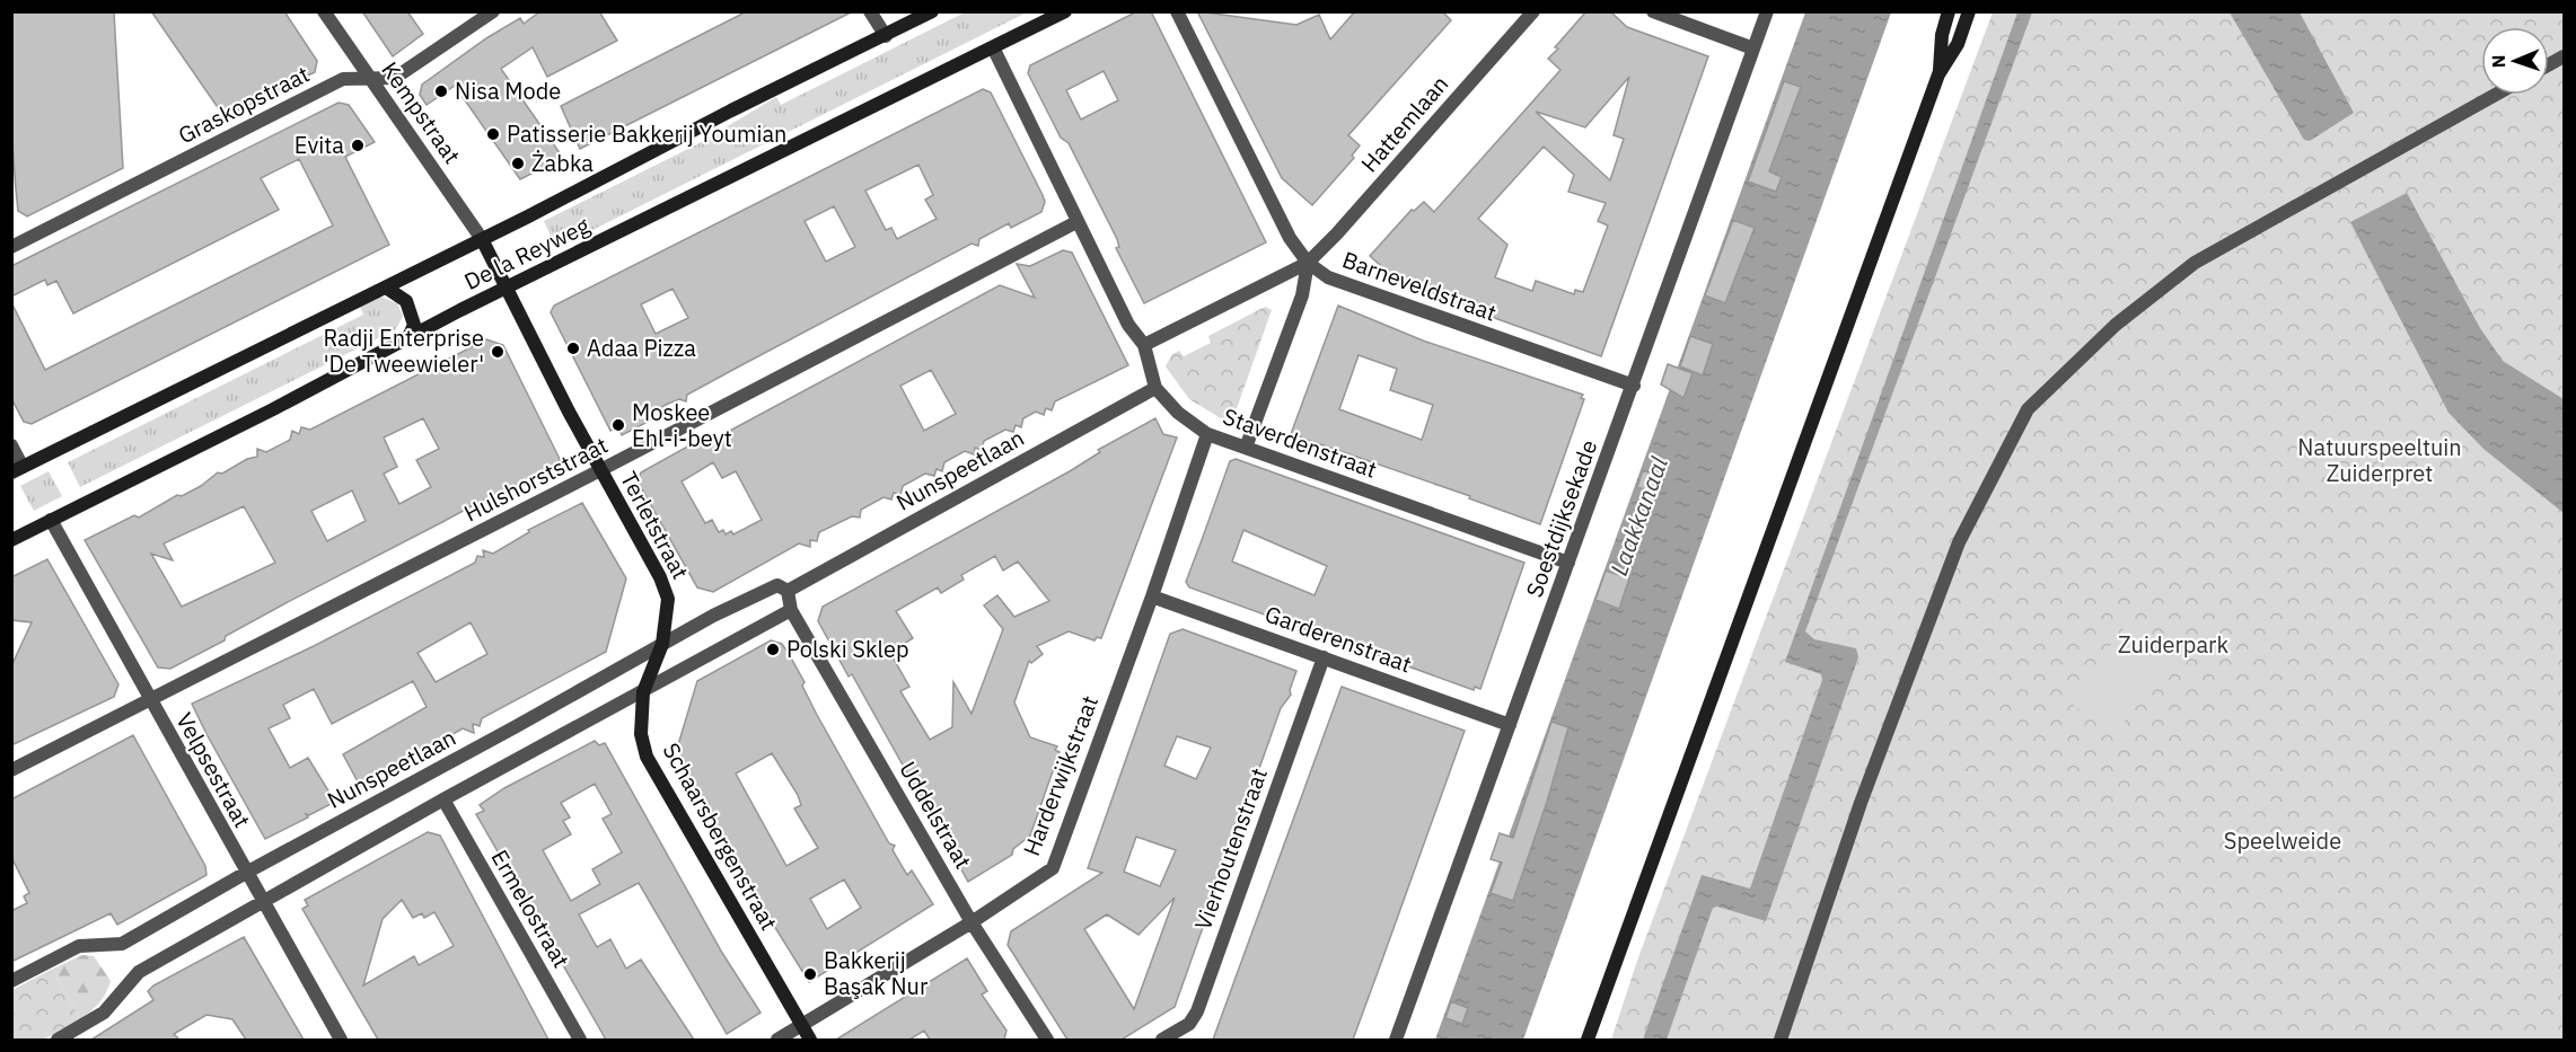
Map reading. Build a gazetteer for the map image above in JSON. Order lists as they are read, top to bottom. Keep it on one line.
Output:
{"streets":{"street":["Graskopstraat","Kempstraat","Hattemlaan","De la Reyweg","Barneveldstraat","Staverdenstraat","Nunspeetlaan","Hulshorststraat","Soestdijksekade","Terletstraat","Garderenstraat","Velpsestraat","Harderwijkstraat","Uddelstraat","Schaarsbergenstraat","Vierhoutenstraat","Ermelostraat"]},"crossings":[["Graskopstraat","Kempstraat"],["Kempstraat","De la Reyweg"],["Kempstraat","Terletstraat"],["Hattemlaan","Barneveldstraat"],["Hattemlaan","Staverdenstraat"],["De la Reyweg","Staverdenstraat"],["De la Reyweg","Terletstraat"],["De la Reyweg","Velpsestraat"],["Barneveldstraat","Soestdijksekade"],["Staverdenstraat","Nunspeetlaan"],["Staverdenstraat","Hulshorststraat"],["Staverdenstraat","Soestdijksekade"],["Staverdenstraat","Harderwijkstraat"],["Nunspeetlaan","Terletstraat"],["Nunspeetlaan","Velpsestraat"],["Nunspeetlaan","Schaarsbergenstraat"],["Hulshorststraat","Terletstraat"],["Hulshorststraat","Velpsestraat"],["Soestdijksekade","Garderenstraat"],["Terletstraat","Schaarsbergenstraat"],["Garderenstraat","Harderwijkstraat"],["Garderenstraat","Vierhoutenstraat"],["Harderwijkstraat","Uddelstraat"],["Harderwijkstraat","Schaarsbergenstraat"]],"water":["Laakkanaal"],"parks":["Natuurspeeltuin Zuiderpret","Zuiderpark","Speelweide"],"places":["Nisa Mode","Patisserie Bakkerij Youmian","Evita","Żabka","Adaa Pizza","Radji Enterprise 'De Tweewieler'","Moskee Ehl-i-beyt","Polski Sklep","Bakkerij Başak Nur"],"north":"left"}
